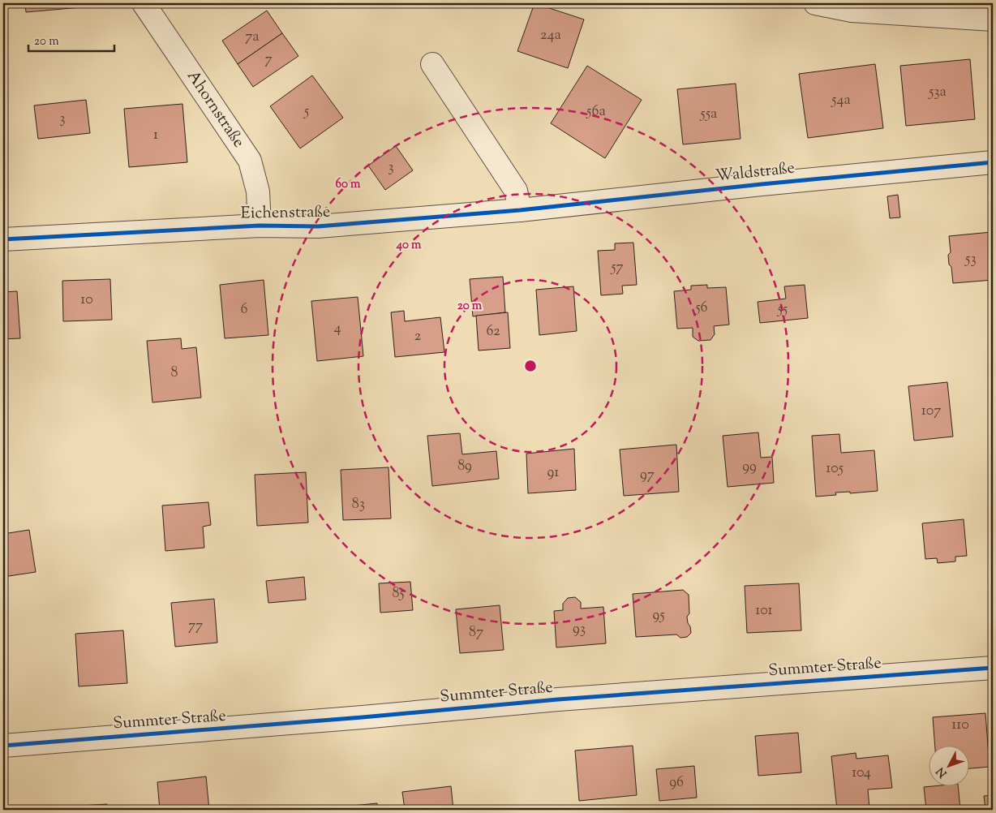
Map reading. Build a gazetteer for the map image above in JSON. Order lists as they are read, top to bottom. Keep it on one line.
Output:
{"streets":{"street":["Ahornstraße","Waldstraße","Eichenstraße","Summter Straße"]},"crossings":[["Ahornstraße","Eichenstraße"],["Waldstraße","Eichenstraße"]],"house_numbers":["24a","7a","7","53a","54a","5","56a","55a","3","1","3","53","57","10","56","6","55","4","62","2","8","107","89","99","105","91","97","83","85","101","95","77","93","87","110","104","96"],"scale_bar":"20 m","north":"bottom left","rings":["60 m","40 m","20 m"]}
